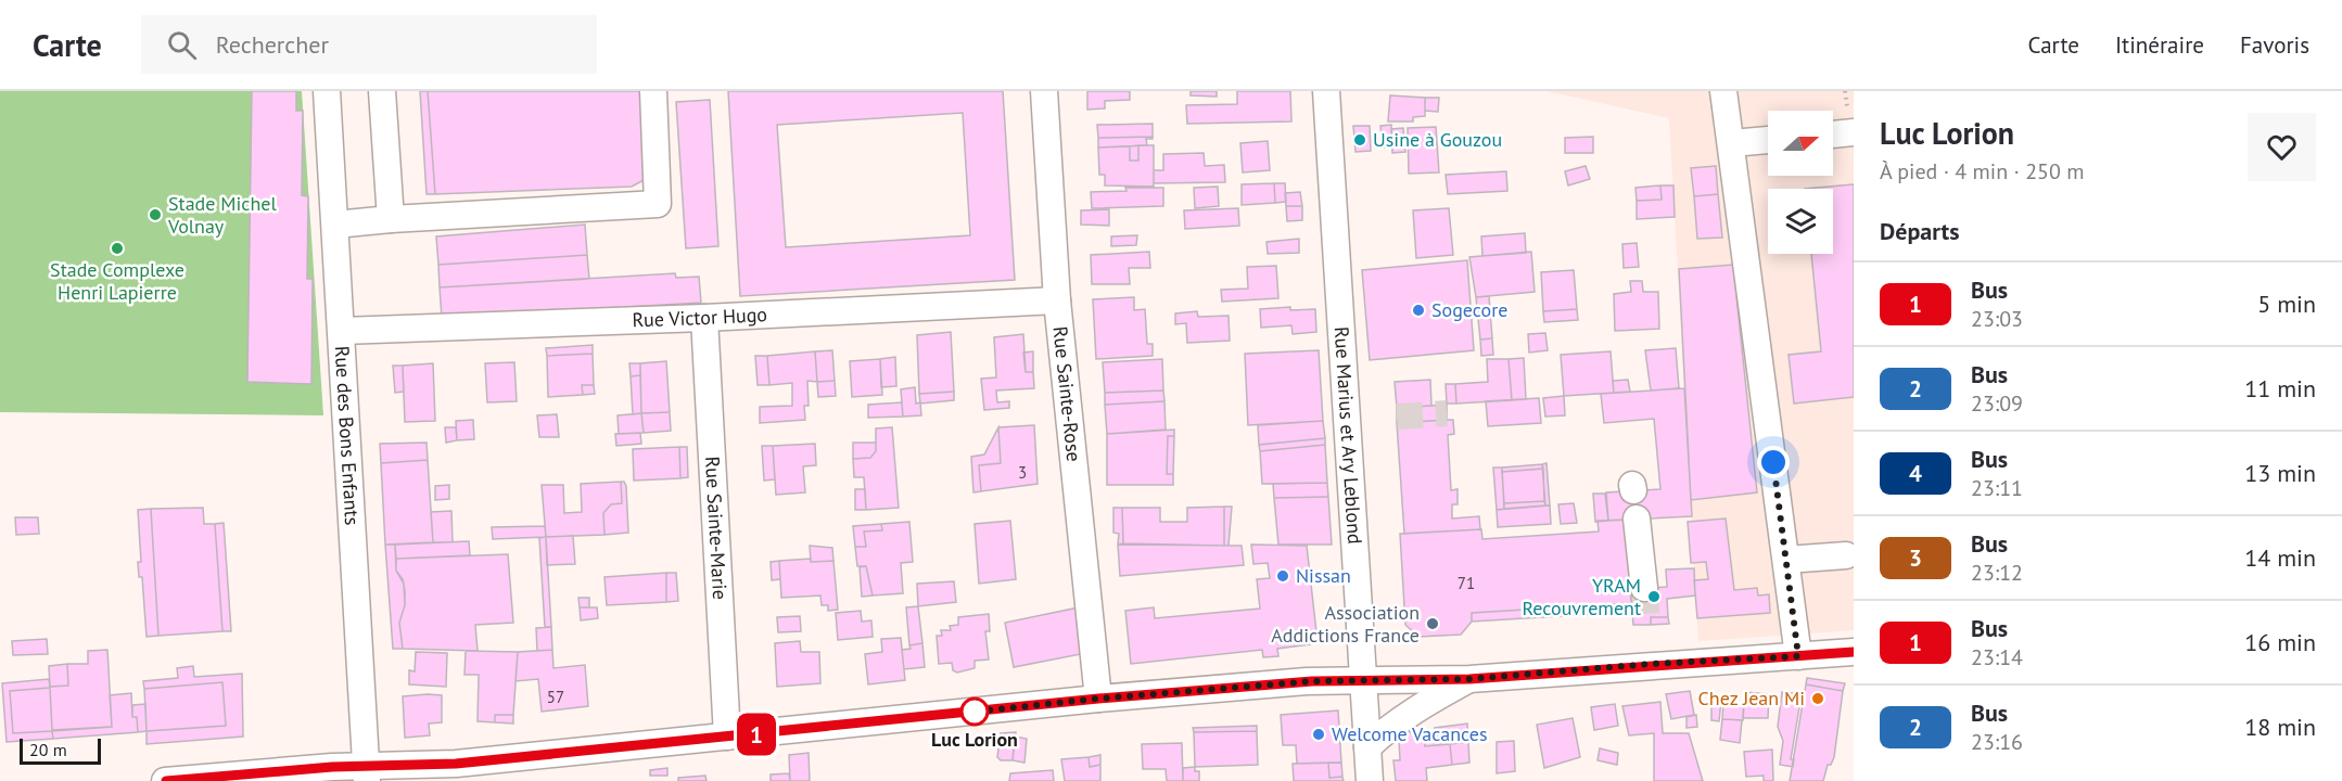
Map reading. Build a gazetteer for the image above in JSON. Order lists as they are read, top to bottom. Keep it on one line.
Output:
{"streets":{"street":["Rue Victor Hugo","Rue Sainte-Rose","Rue des Bons Enfants","Rue Marius et Ary Leblond","Rue Sainte-Marie"]},"crossings":[["Rue Victor Hugo","Rue Sainte-Rose"],["Rue Victor Hugo","Rue des Bons Enfants"],["Rue Victor Hugo","Rue Sainte-Marie"]],"places":["Usine à Gouzou","Stade Michel Volnay","Stade Complexe Henri Lapierre","Sogecore","Nissan","YRAM Recouvrement","Association Addictions France","Chez Jean Mi","Luc Lorion","Welcome Vacances"],"lines":["bus line 1"],"house_numbers":["3","71","57"],"scale_bar":"20 m","north":"right","page":{"header":"Carte","search":"Rechercher","nav":["Carte","Itinéraire","Favoris"],"on_map":"1","heading":[["Luc Lorion","À pied · 4 min · 250 m"],"Départs"],"list":[{"mark":"1","name":"Bus","note":"23:03","value":"5 min"},{"mark":"2","name":"Bus","note":"23:09","value":"11 min"},{"mark":"4","name":"Bus","note":"23:11","value":"13 min"},{"mark":"3","name":"Bus","note":"23:12","value":"14 min"},{"mark":"1","name":"Bus","note":"23:14","value":"16 min"},{"mark":"2","name":"Bus","note":"23:16","value":"18 min"}],"scale":"20 m"}}
